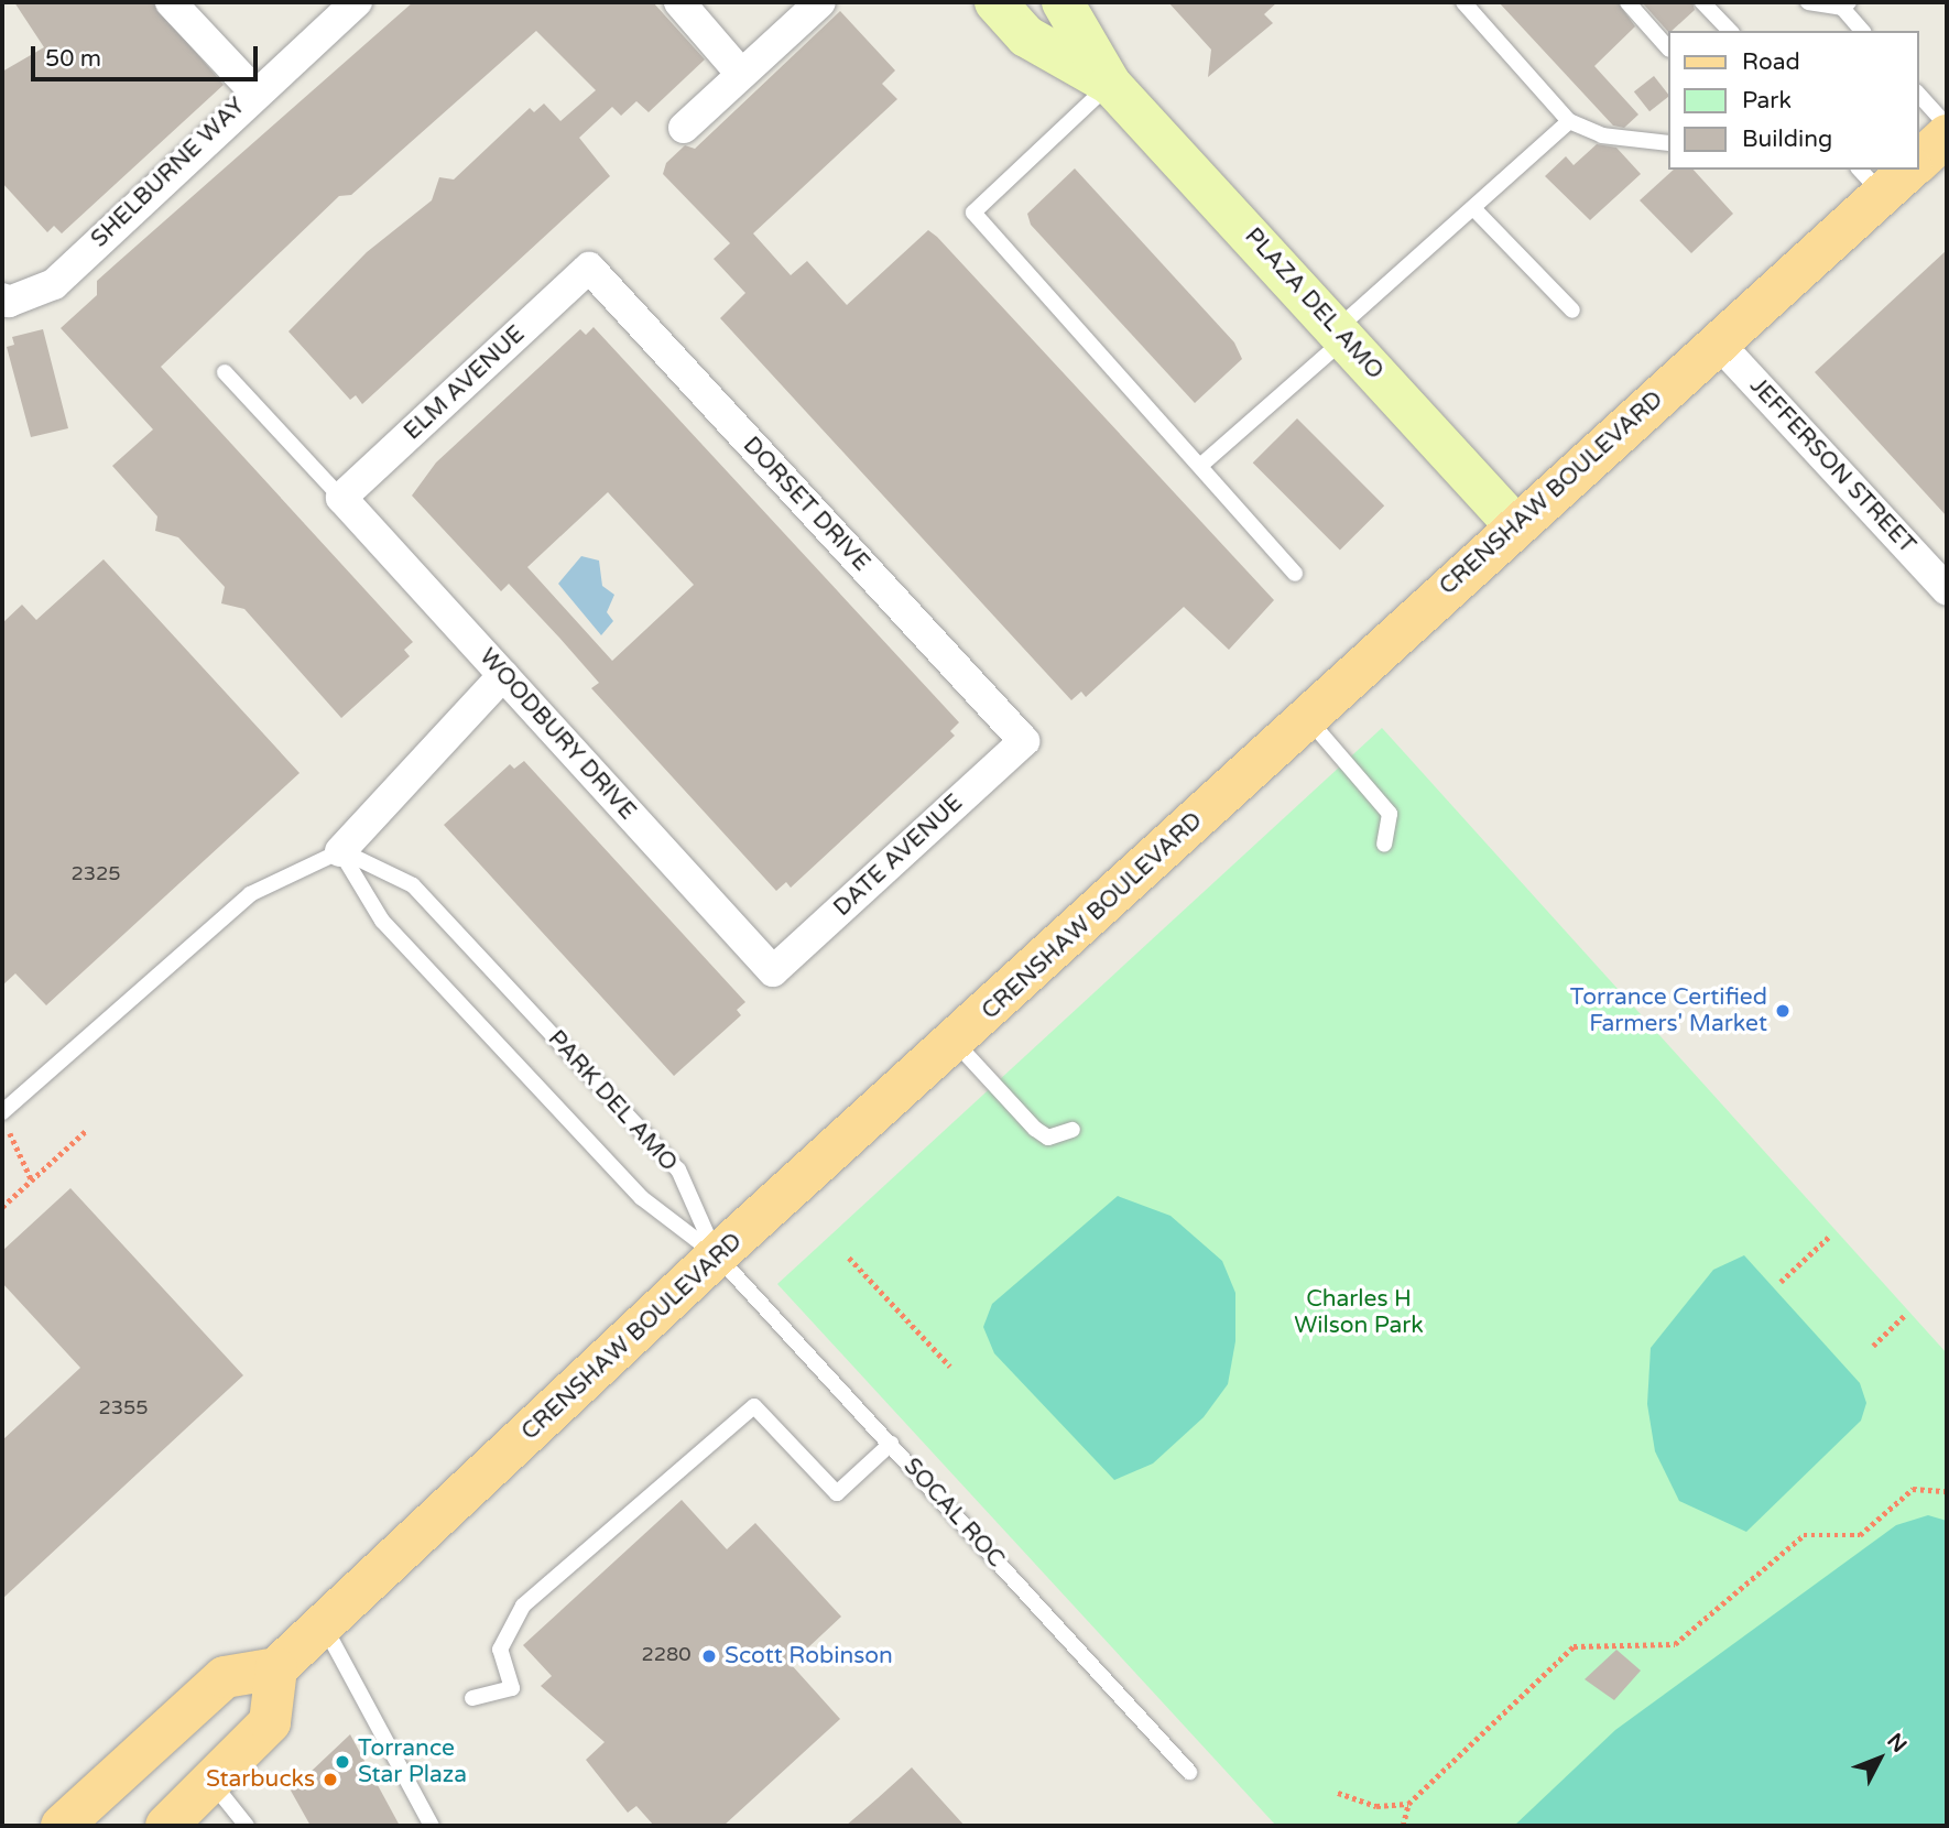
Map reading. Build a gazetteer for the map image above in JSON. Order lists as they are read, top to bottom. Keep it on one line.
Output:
{"streets":{"main road":["PLAZA DEL AMO","CRENSHAW BOULEVARD"],"street":["SHELBURNE WAY","ELM AVENUE","JEFFERSON STREET","DORSET DRIVE","WOODBURY DRIVE","DATE AVENUE"],"lane":["PARK DEL AMO","SOCAL ROC"]},"crossings":[["PLAZA DEL AMO","CRENSHAW BOULEVARD"],["ELM AVENUE","DORSET DRIVE"],["ELM AVENUE","WOODBURY DRIVE"],["JEFFERSON STREET","CRENSHAW BOULEVARD"],["CRENSHAW BOULEVARD","PARK DEL AMO"],["CRENSHAW BOULEVARD","SOCAL ROC"],["DORSET DRIVE","DATE AVENUE"],["WOODBURY DRIVE","DATE AVENUE"],["PARK DEL AMO","SOCAL ROC"]],"parks":["Charles H Wilson Park"],"places":["Torrance Certified Farmers' Market","Scott Robinson","Torrance Star Plaza","Starbucks"],"house_numbers":["2325","2355","2280"],"legend":["Road","Park","Building"],"scale_bar":"50 m","north":"top right"}
